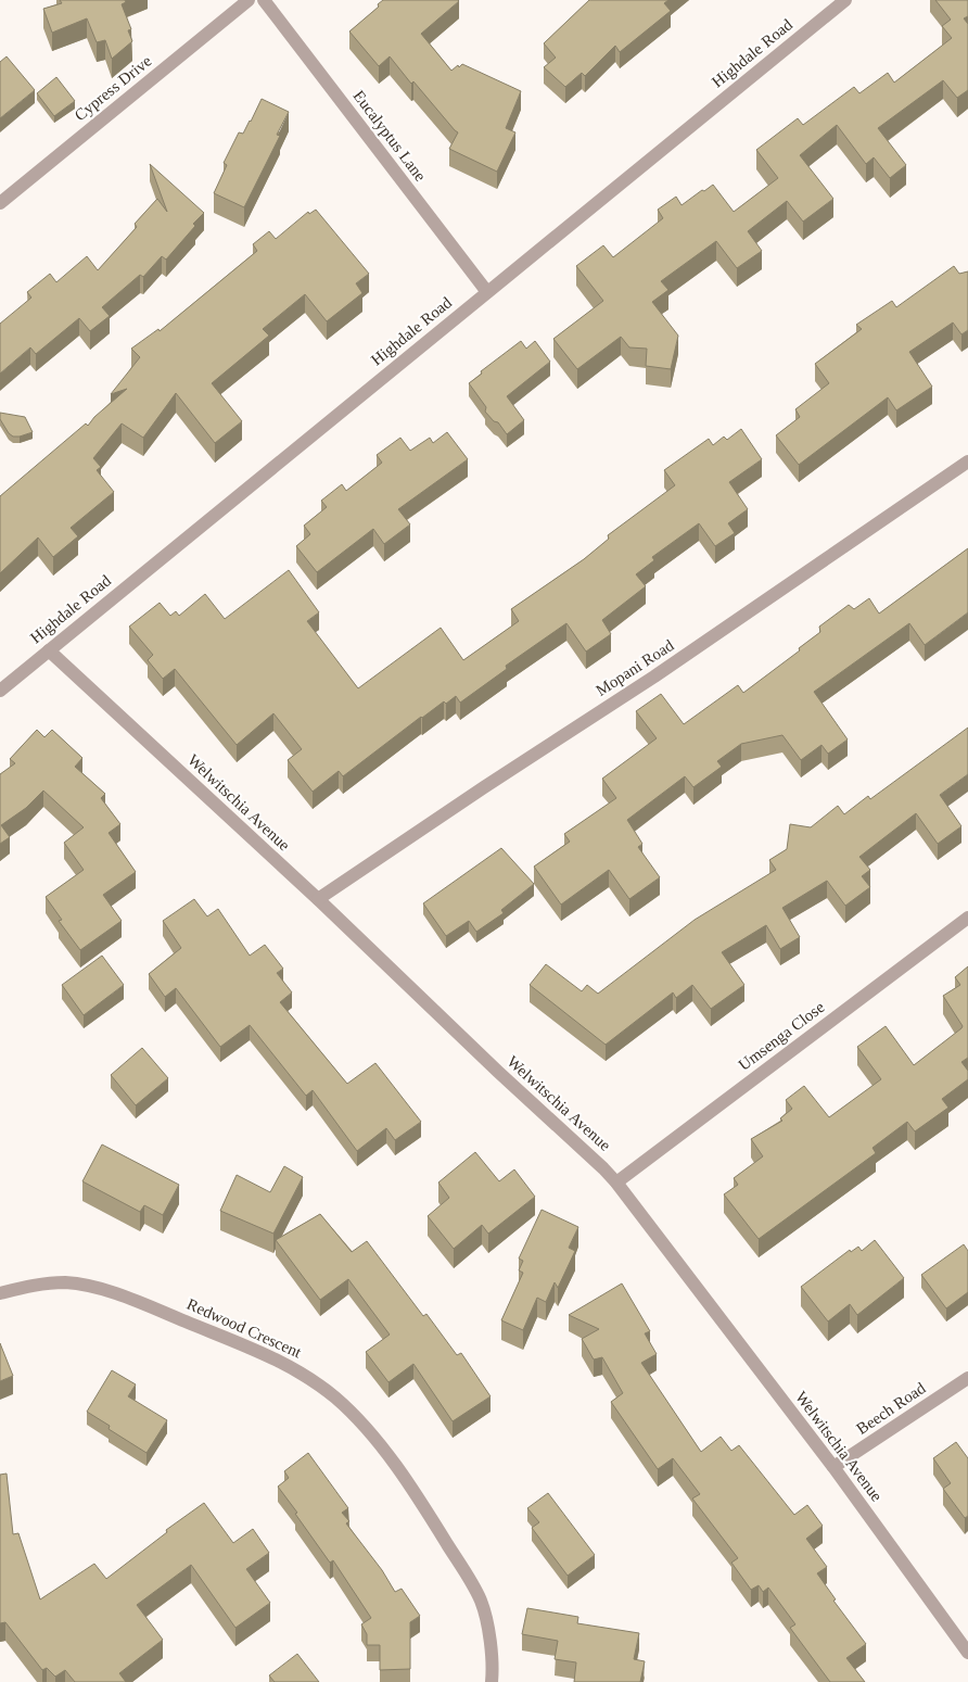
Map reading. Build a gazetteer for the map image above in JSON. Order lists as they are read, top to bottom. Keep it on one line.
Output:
{"streets":{"street":["Highdale Road","Cypress Drive","Eucalyptus Lane","Mopani Road","Welwitschia Avenue","Umsenga Close","Redwood Crescent","Beech Road"]},"crossings":[["Highdale Road","Eucalyptus Lane"],["Highdale Road","Welwitschia Avenue"],["Mopani Road","Welwitschia Avenue"],["Welwitschia Avenue","Umsenga Close"],["Welwitschia Avenue","Beech Road"]]}
